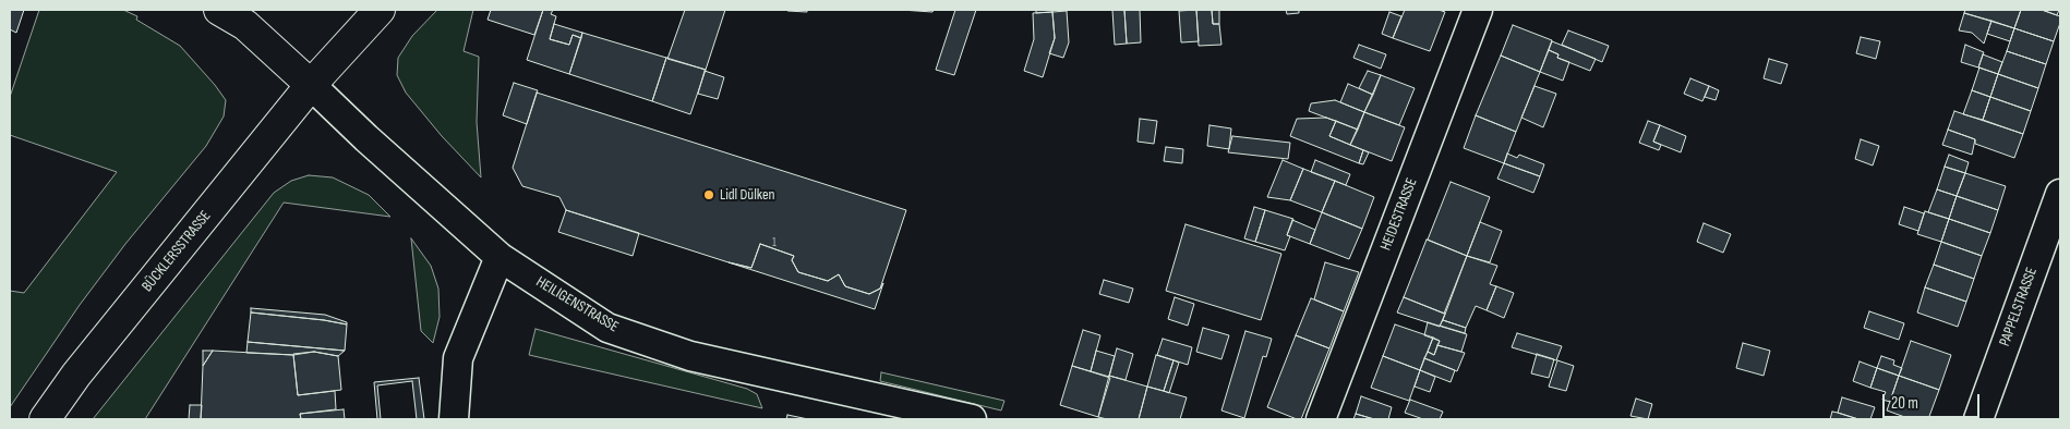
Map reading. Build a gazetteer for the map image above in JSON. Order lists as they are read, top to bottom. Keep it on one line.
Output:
{"streets":{"main road":["BÜCKLERSSTRASSE"],"street":["HEIDESTRASSE","HEILIGENSTRASSE","PAPPELSTRASSE"]},"crossings":[["BÜCKLERSSTRASSE","HEILIGENSTRASSE"]],"places":["Lidl Dülken"],"house_numbers":["1"],"scale_bar":"20 m"}
